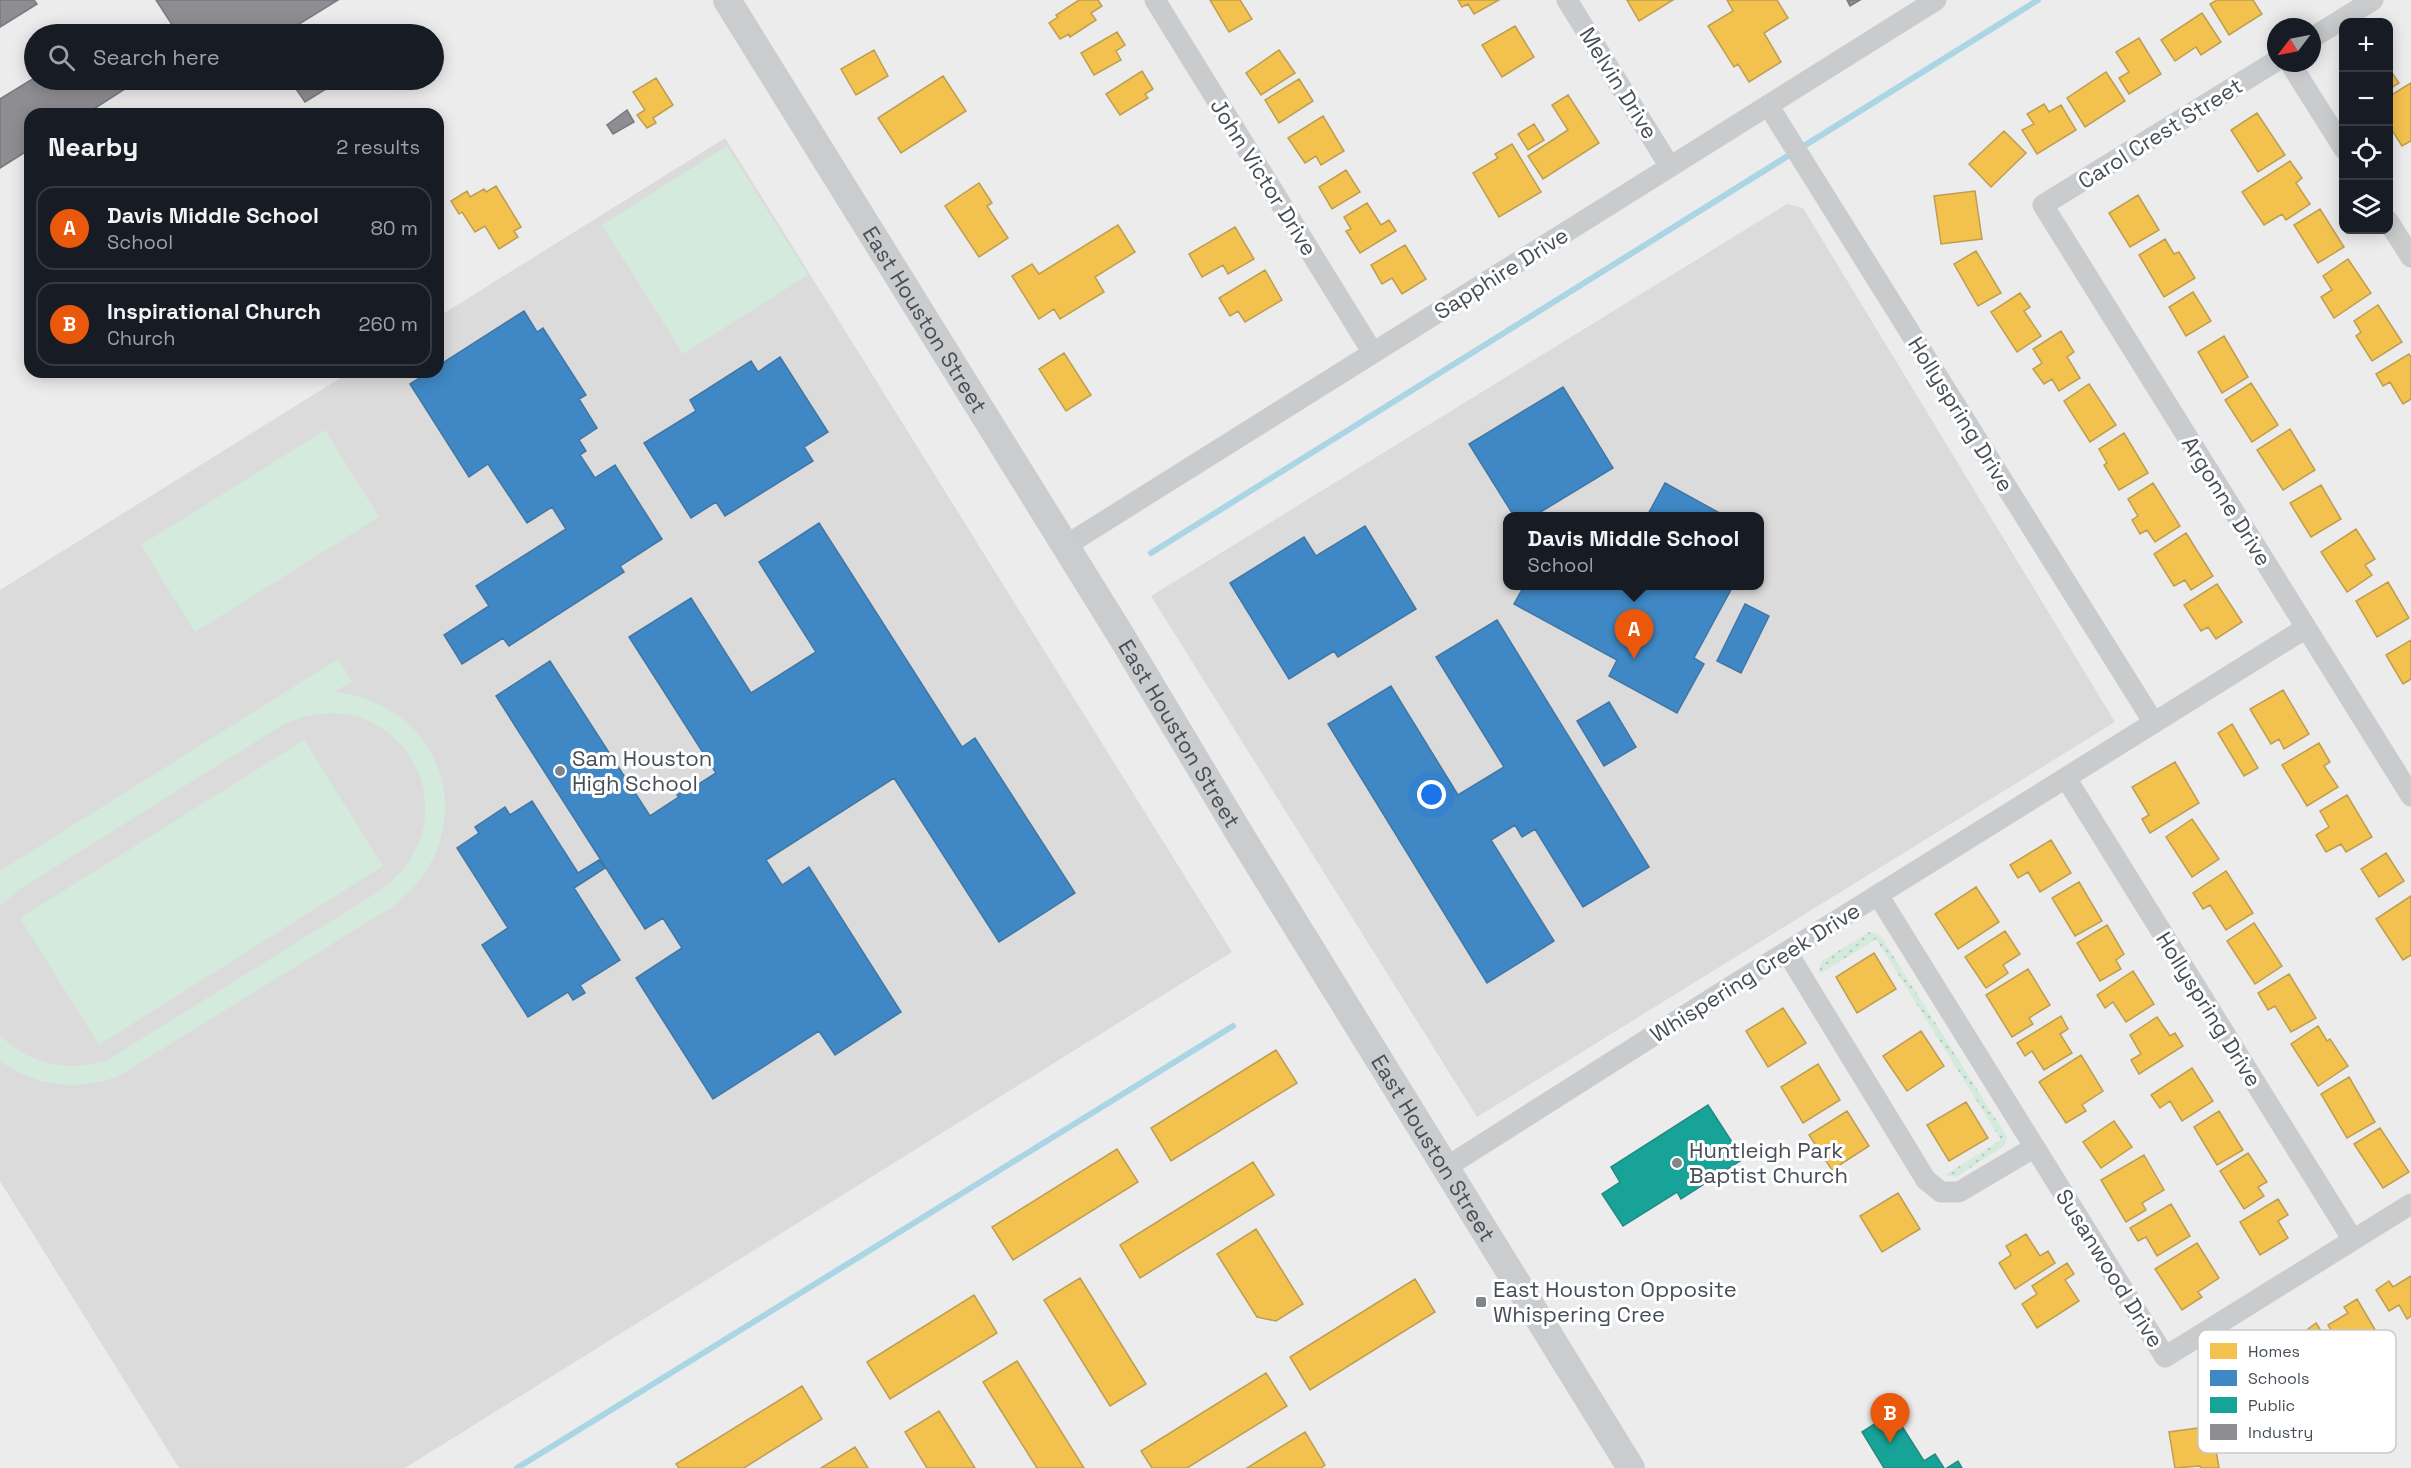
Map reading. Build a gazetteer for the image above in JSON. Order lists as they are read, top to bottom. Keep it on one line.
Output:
{"streets":{"main road":["East Houston Street"],"street":["Melvin Drive","Carol Crest Street","John Victor Drive","Sapphire Drive","Hollyspring Drive","Argonne Drive","Whispering Creek Drive","Susanwood Drive"]},"crossings":[["Melvin Drive","Sapphire Drive"],["Carol Crest Street","Argonne Drive"],["John Victor Drive","Sapphire Drive"],["Sapphire Drive","East Houston Street"],["Sapphire Drive","Hollyspring Drive"],["East Houston Street","Whispering Creek Drive"],["Hollyspring Drive","Whispering Creek Drive"],["Hollyspring Drive","Susanwood Drive"],["Whispering Creek Drive","Susanwood Drive"]],"places":{"other":["Sam Houston High School","Huntleigh Park Baptist Church"],"transit":["East Houston Opposite Whispering Cree"]},"legend":["Homes","Schools","Public","Industry"],"north":"bottom left","page":{"map_buttons":["+","−"],"search":"Search here","heading":["Nearby","2 results"],"list":[{"mark":"A","name":"Davis Middle School","note":"School","value":"80 m"},{"mark":"B","name":"Inspirational Church","note":"Church","value":"260 m"}],"popup":["Davis Middle School","School"],"pins":["A","B"]}}
